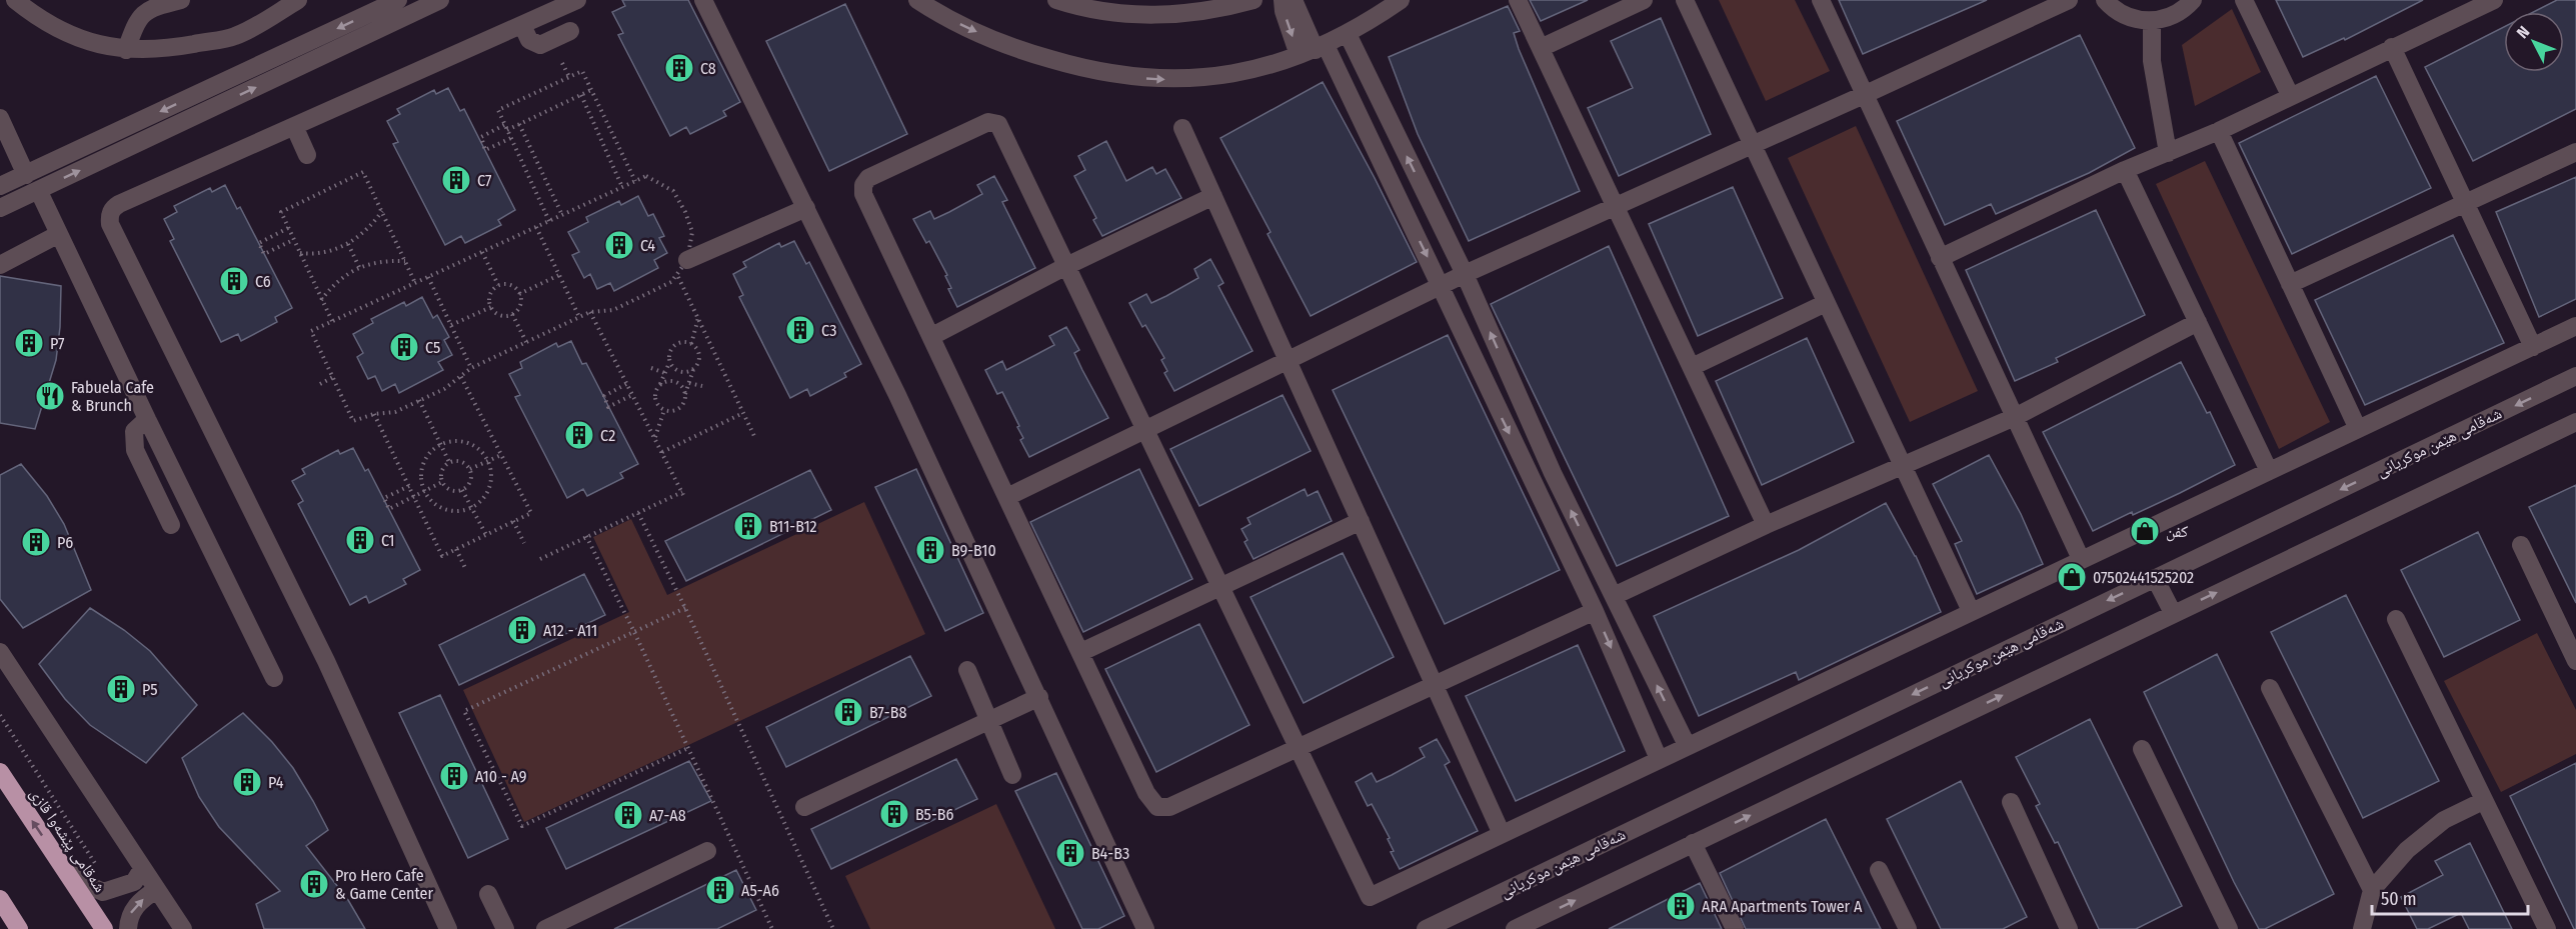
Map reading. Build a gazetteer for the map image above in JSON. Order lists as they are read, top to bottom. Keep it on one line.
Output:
{"streets":{"highway":["شەقامی پێشەوا قازی"],"street":["شەقامی هێمن موکریانی"]},"one_way":["شەقامی پێشەوا قازی"],"places":{"building":["C8","C7","C4","C6","C3","P7","C5","C2","B11-B12","C1","P6","B9-B10","A12 - A11","P5","B7-B8","A10 - A9","P4","B5-B6","A7-A8","B4-B3","Pro Hero Cafe & Game Center","A5-A6","ARA Apartments Tower A"],"restaurant":["Fabuela Cafe & Brunch"],"shop":["كفن","07502441525202"]},"scale_bar":"50 m","north":"top left"}
